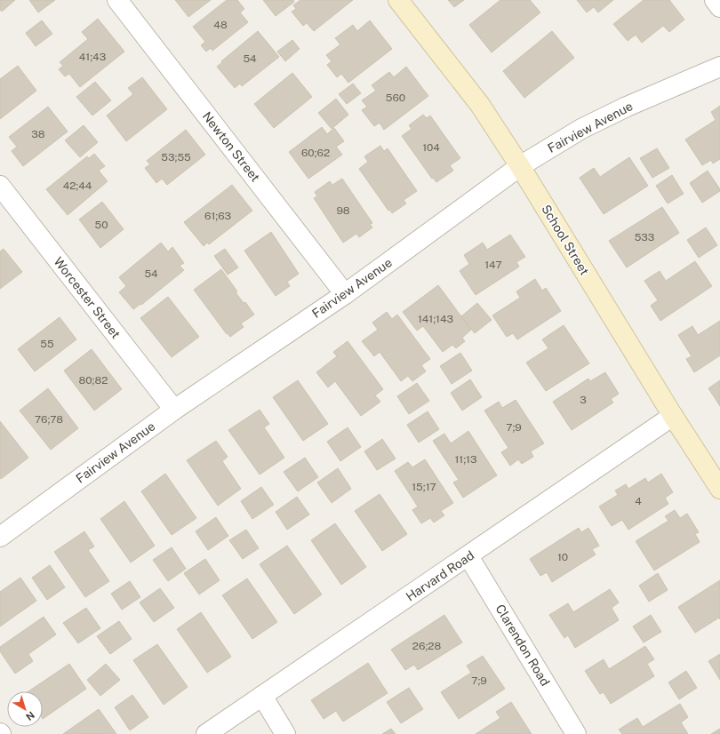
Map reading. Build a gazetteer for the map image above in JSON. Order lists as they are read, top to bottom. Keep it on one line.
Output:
{"streets":{"street":["Fairview Avenue","Newton Street","School Street","Worcester Street","Harvard Road","Clarendon Road"]},"crossings":[["Fairview Avenue","Newton Street"],["Fairview Avenue","School Street"],["Fairview Avenue","Worcester Street"],["School Street","Harvard Road"],["Harvard Road","Clarendon Road"]],"house_numbers":["48","41;43","54","560","38","104","60;62","53;55","42;44","98","61;63","50","533","147","54","141;143","55","80;82","3","76;78","7;9","11;13","15;17","4","10","26;28","7;9"],"north":"bottom right"}
